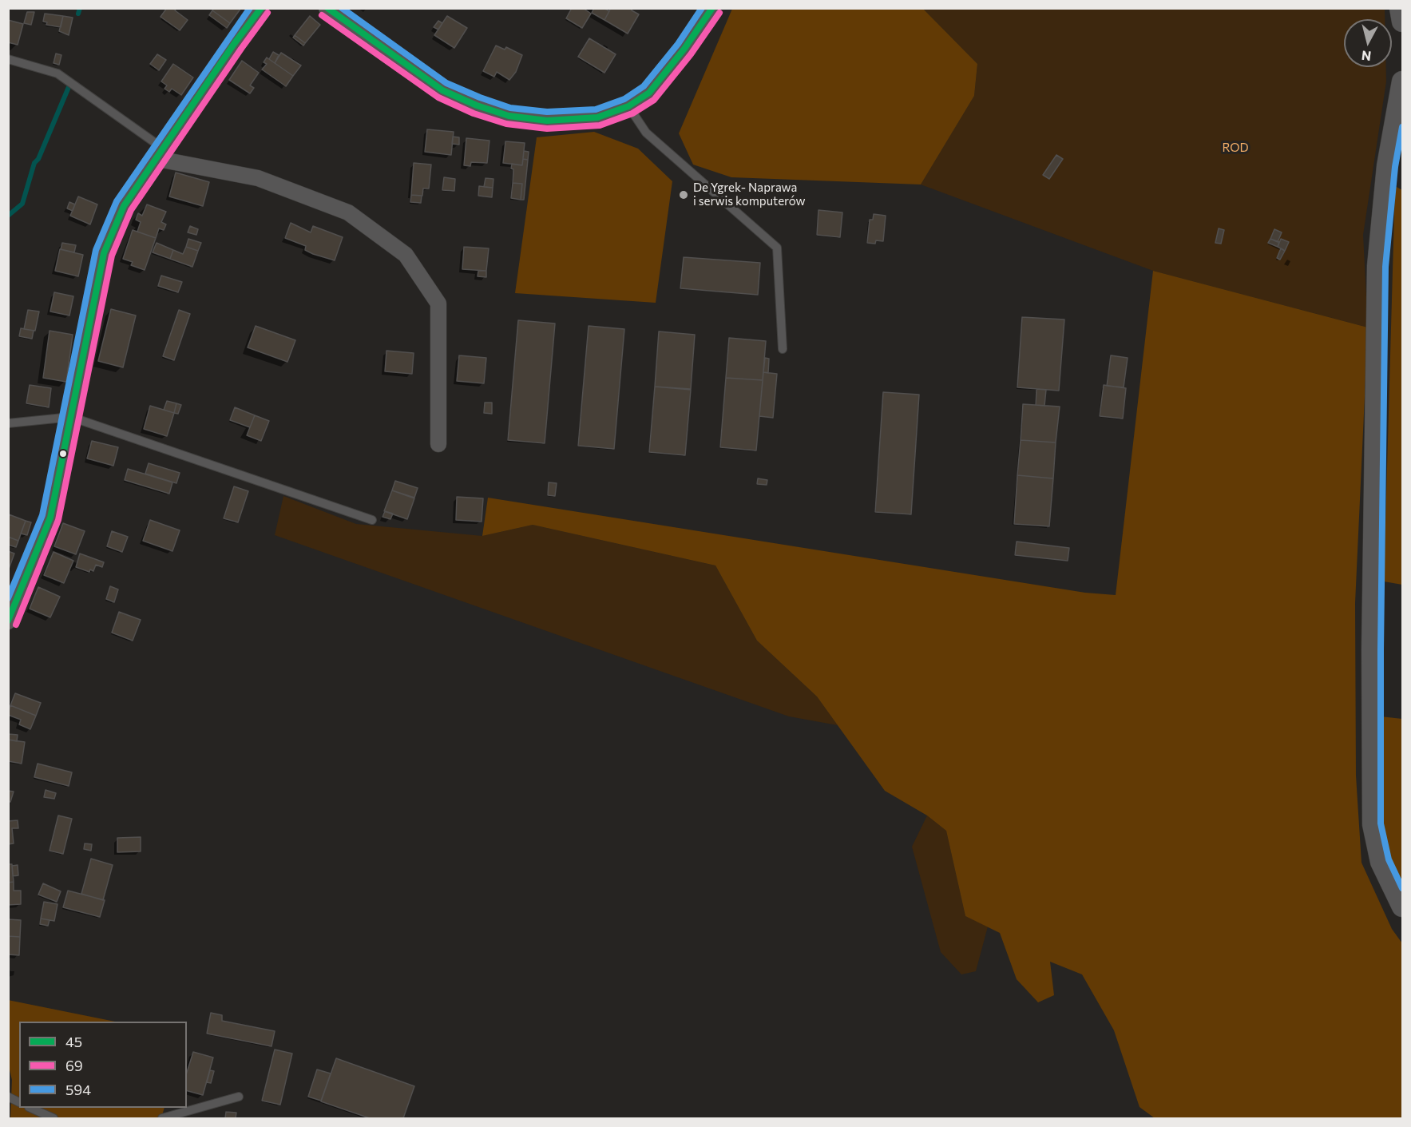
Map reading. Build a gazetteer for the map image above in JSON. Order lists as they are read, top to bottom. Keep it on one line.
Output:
{"parks":["ROD"],"places":["De Ygrek- Naprawa i serwis komputerów"],"lines":["transit line 45","transit line 594","transit line 69"],"legend":["45","69","594"],"north":"bottom"}
